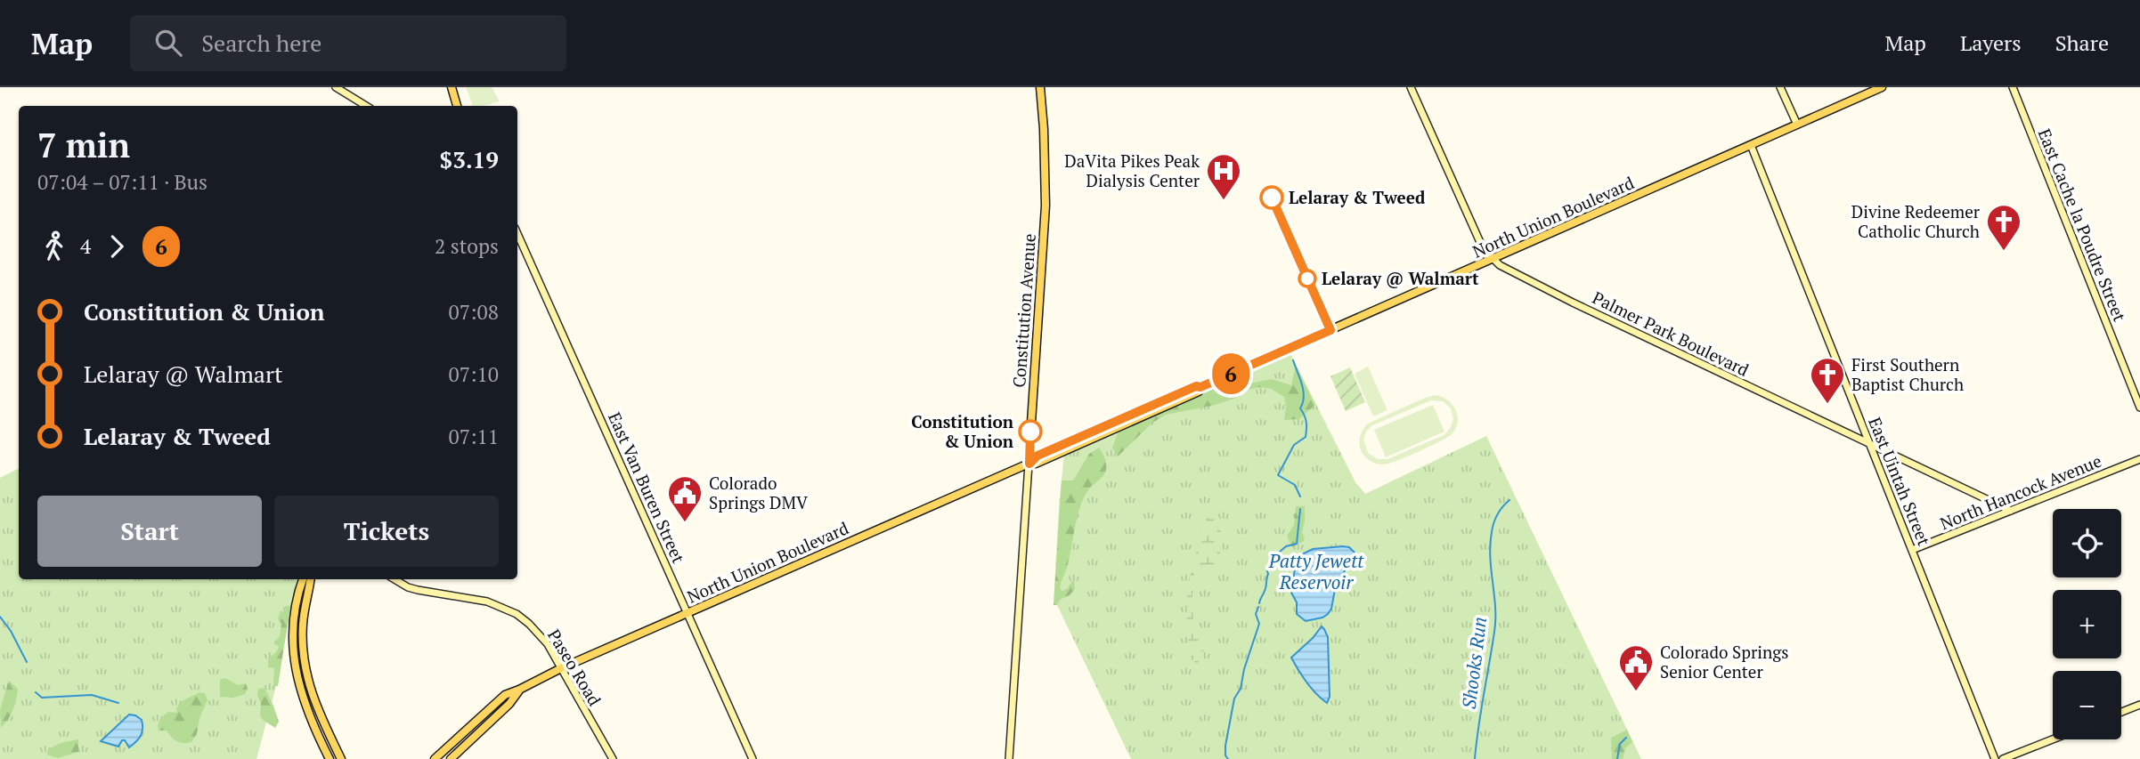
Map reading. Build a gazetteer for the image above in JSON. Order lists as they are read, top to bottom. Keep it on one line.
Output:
{"streets":{"main road":["North Union Boulevard","East Cache la Poudre Street","Constitution Avenue","Palmer Park Boulevard","East Uintah Street","East Van Buren Street","North Hancock Avenue","Paseo Road"]},"crossings":[["North Union Boulevard","Constitution Avenue"],["North Union Boulevard","Palmer Park Boulevard"],["North Union Boulevard","East Uintah Street"],["North Union Boulevard","East Van Buren Street"],["North Union Boulevard","Paseo Road"],["Palmer Park Boulevard","East Uintah Street"],["Palmer Park Boulevard","North Hancock Avenue"],["East Uintah Street","North Hancock Avenue"]],"water":["Patty Jewett Reservoir","Shooks Run"],"places":{"other":["Lelaray & Tweed","Lelaray @ Walmart","Constitution & Union"],"hospital":["DaVita Pikes Peak Dialysis Center"],"church":["Divine Redeemer Catholic Church","First Southern Baptist Church"],"public building":["Colorado Springs DMV","Colorado Springs Senior Center"]},"lines":["bus line 6"],"page":{"header":"Map","search":"Search here","nav":["Map","Layers","Share"],"on_map":"6","heading":["7 min","07:04 – 07:11 · Bus","$3.19"],"legs":["4","6","2 stops"],"list":[{"name":"Constitution & Union","value":"07:08"},{"name":"Lelaray @ Walmart","value":"07:10"},{"name":"Lelaray & Tweed","value":"07:11"}],"buttons":["Start","Tickets"],"map_buttons":["+","−"]}}
